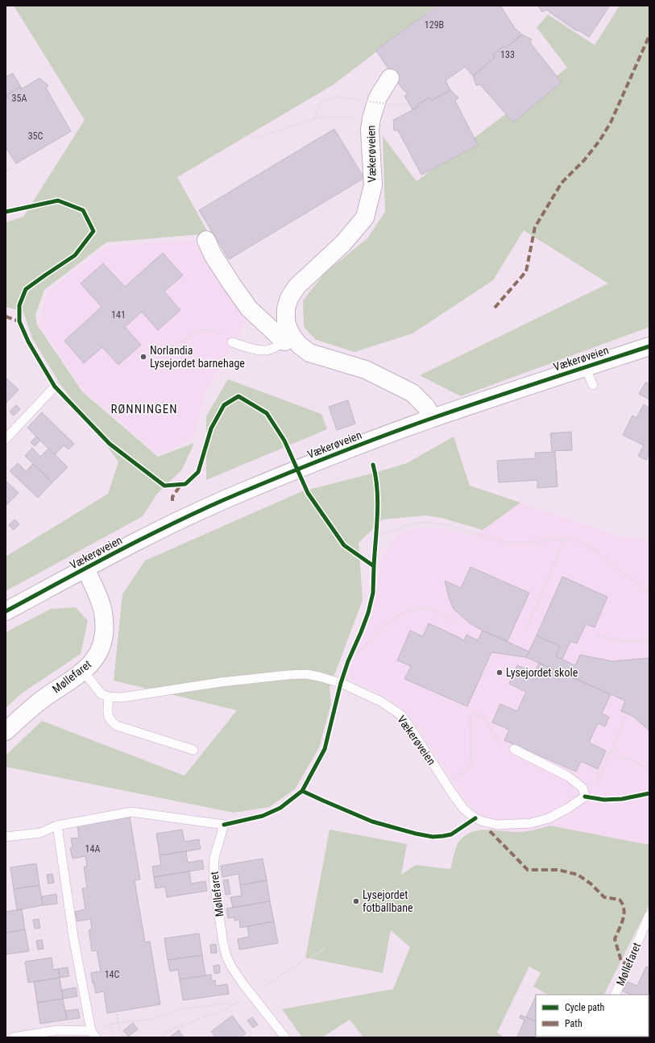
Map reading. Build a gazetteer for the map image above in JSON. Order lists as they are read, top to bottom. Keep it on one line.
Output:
{"streets":{"street":["Vækerøveien","Møllefaret"]},"crossings":[["Vækerøveien","Møllefaret"]],"districts":["RØNNINGEN"],"places":["Norlandia Lysejordet barnehage","Lysejordet skole","Lysejordet fotballbane"],"house_numbers":["129B","133","35A","35C","141","14A","14C"],"legend":["Cycle path","Path"]}
